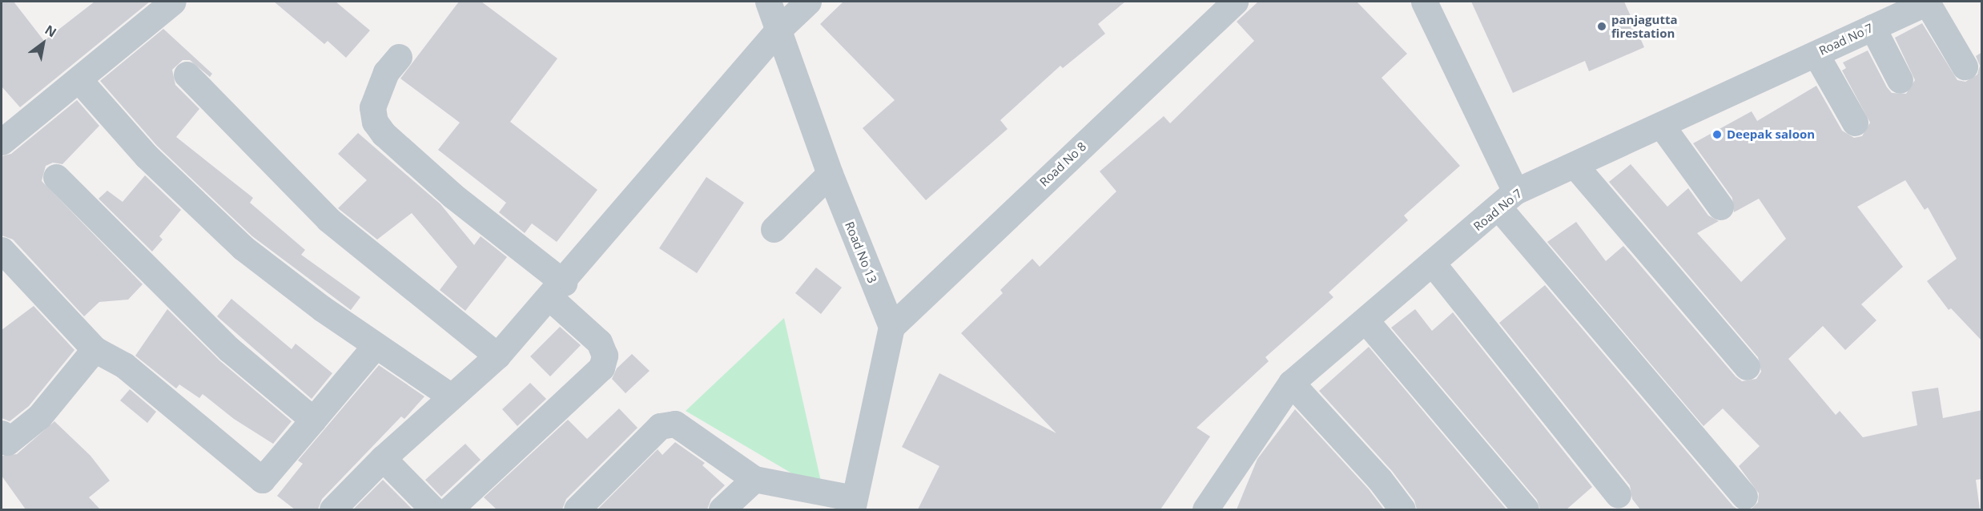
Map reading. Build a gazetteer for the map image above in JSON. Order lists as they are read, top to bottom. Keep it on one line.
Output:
{"streets":{"street":["Road No 7","Road No 8","Road No 13"]},"crossings":[["Road No 8","Road No 13"]],"places":["panjagutta firestation","Deepak saloon"],"north":"top right"}
